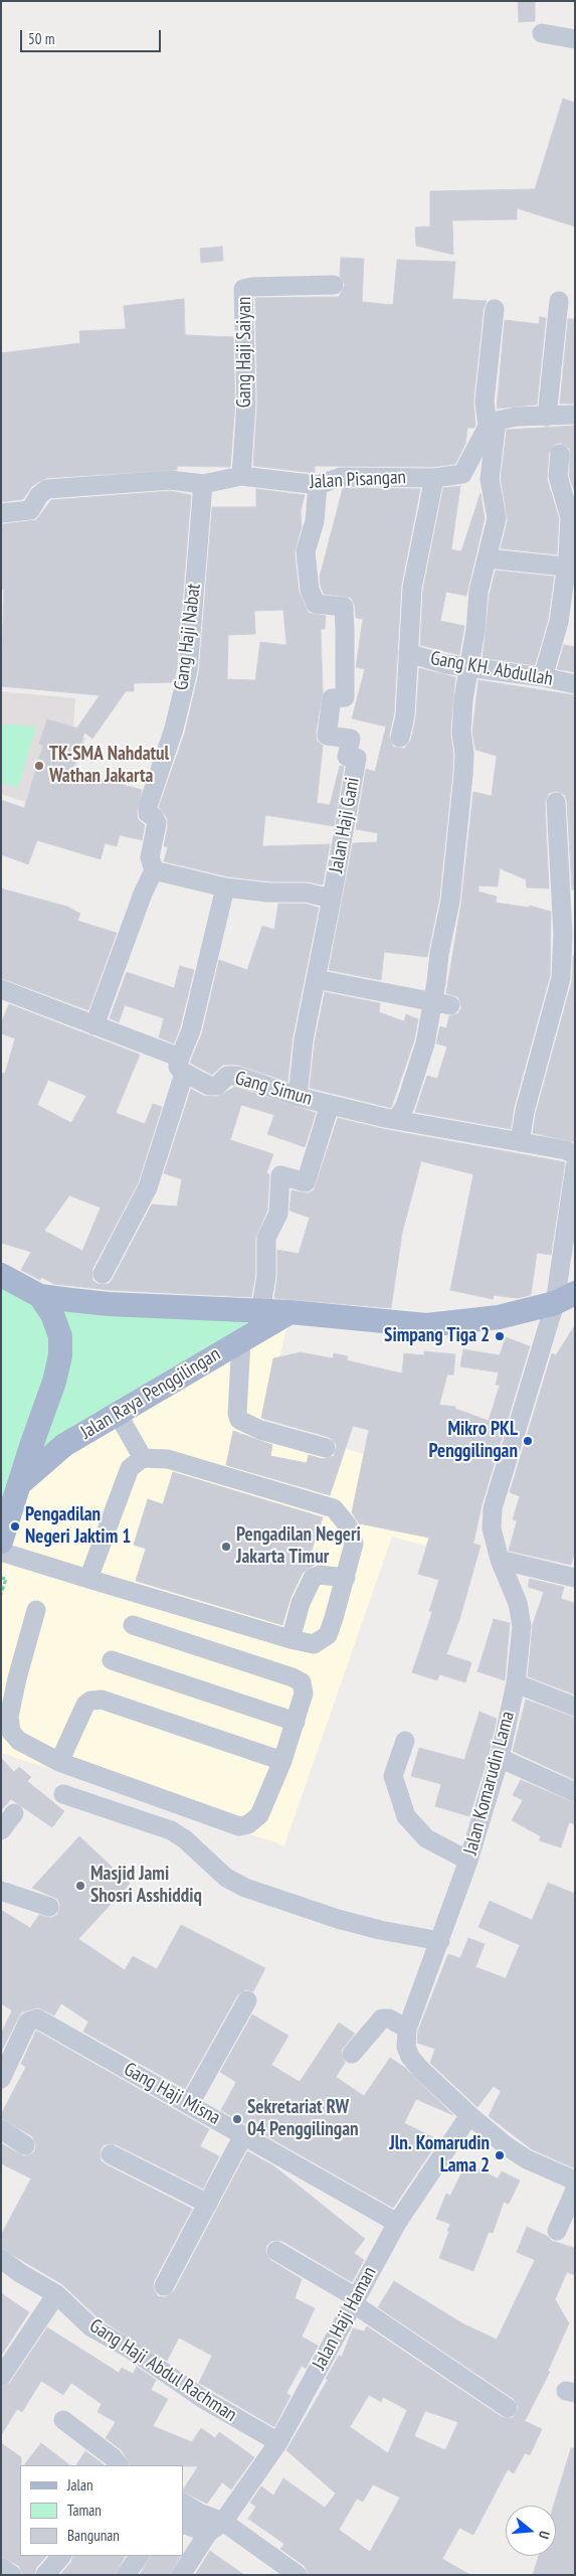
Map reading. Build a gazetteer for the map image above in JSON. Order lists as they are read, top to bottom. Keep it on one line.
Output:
{"streets":{"main road":["Jalan Raya Penggilingan"],"street":["Gang Haji Saiyan","Jalan Pisangan","Gang Haji Nabat","Gang KH. Abdullah","Jalan Haji Gani","Gang Simun","Jalan Komarudin Lama","Gang Haji Misna","Jalan Haji Haman","Gang Haji Abdul Rachman"]},"crossings":[["Gang Haji Saiyan","Jalan Pisangan"],["Jalan Pisangan","Gang Haji Nabat"],["Jalan Pisangan","Jalan Haji Gani"],["Jalan Haji Gani","Gang Simun"],["Jalan Komarudin Lama","Jalan Haji Haman"],["Gang Haji Misna","Jalan Haji Haman"],["Jalan Haji Haman","Gang Haji Abdul Rachman"]],"places":["TK-SMA Nahdatul Wathan Jakarta","Simpang Tiga 2","Mikro PKL Penggilingan","Pengadilan Negeri Jaktim 1","Pengadilan Negeri Jakarta Timur","Masjid Jami Shosri Asshiddiq","Sekretariat RW 04 Penggilingan","Jln. Komarudin Lama 2"],"legend":["Jalan","Taman","Bangunan"],"scale_bar":"50 m","north":"right"}
